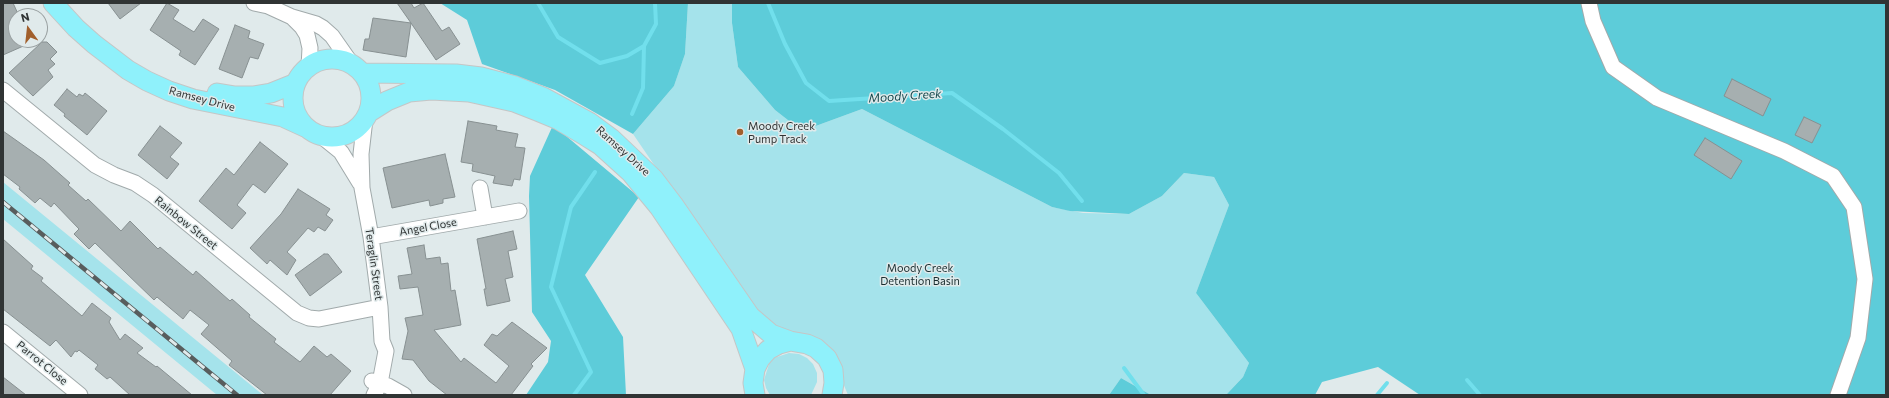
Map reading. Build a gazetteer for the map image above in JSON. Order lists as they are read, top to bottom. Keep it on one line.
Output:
{"streets":{"main road":["Ramsey Drive"],"street":["Rainbow Street","Angel Close","Teraglin Street","Parrot Close"]},"crossings":[["Ramsey Drive","Teraglin Street"],["Rainbow Street","Teraglin Street"],["Angel Close","Teraglin Street"]],"water":["Moody Creek"],"parks":["Moody Creek Detention Basin"],"places":["Moody Creek Pump Track"],"north":"top"}
